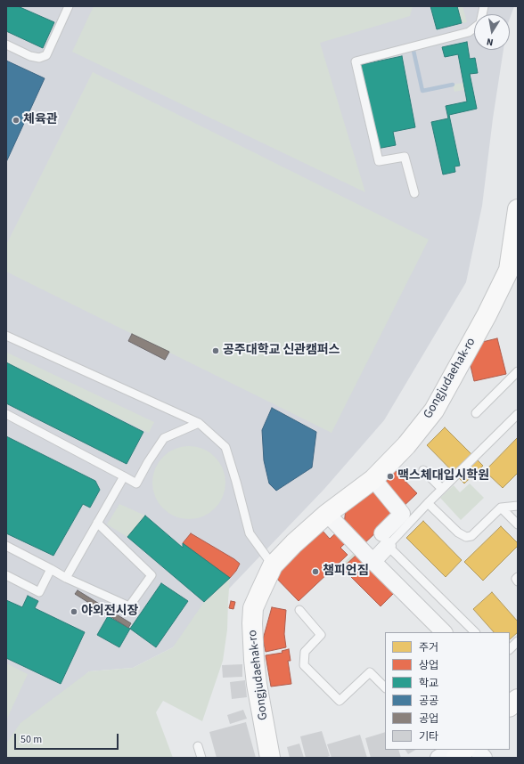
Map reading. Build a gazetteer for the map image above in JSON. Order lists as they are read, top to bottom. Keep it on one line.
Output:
{"streets":{"street":["Gongjudaehak-ro"]},"places":["체육관","공주대학교 신관캠퍼스","맥스체대입시학원","챔피언짐","야외전시장"],"legend":["주거","상업","학교","공공","공업","기타"],"scale_bar":"50 m","north":"bottom"}
